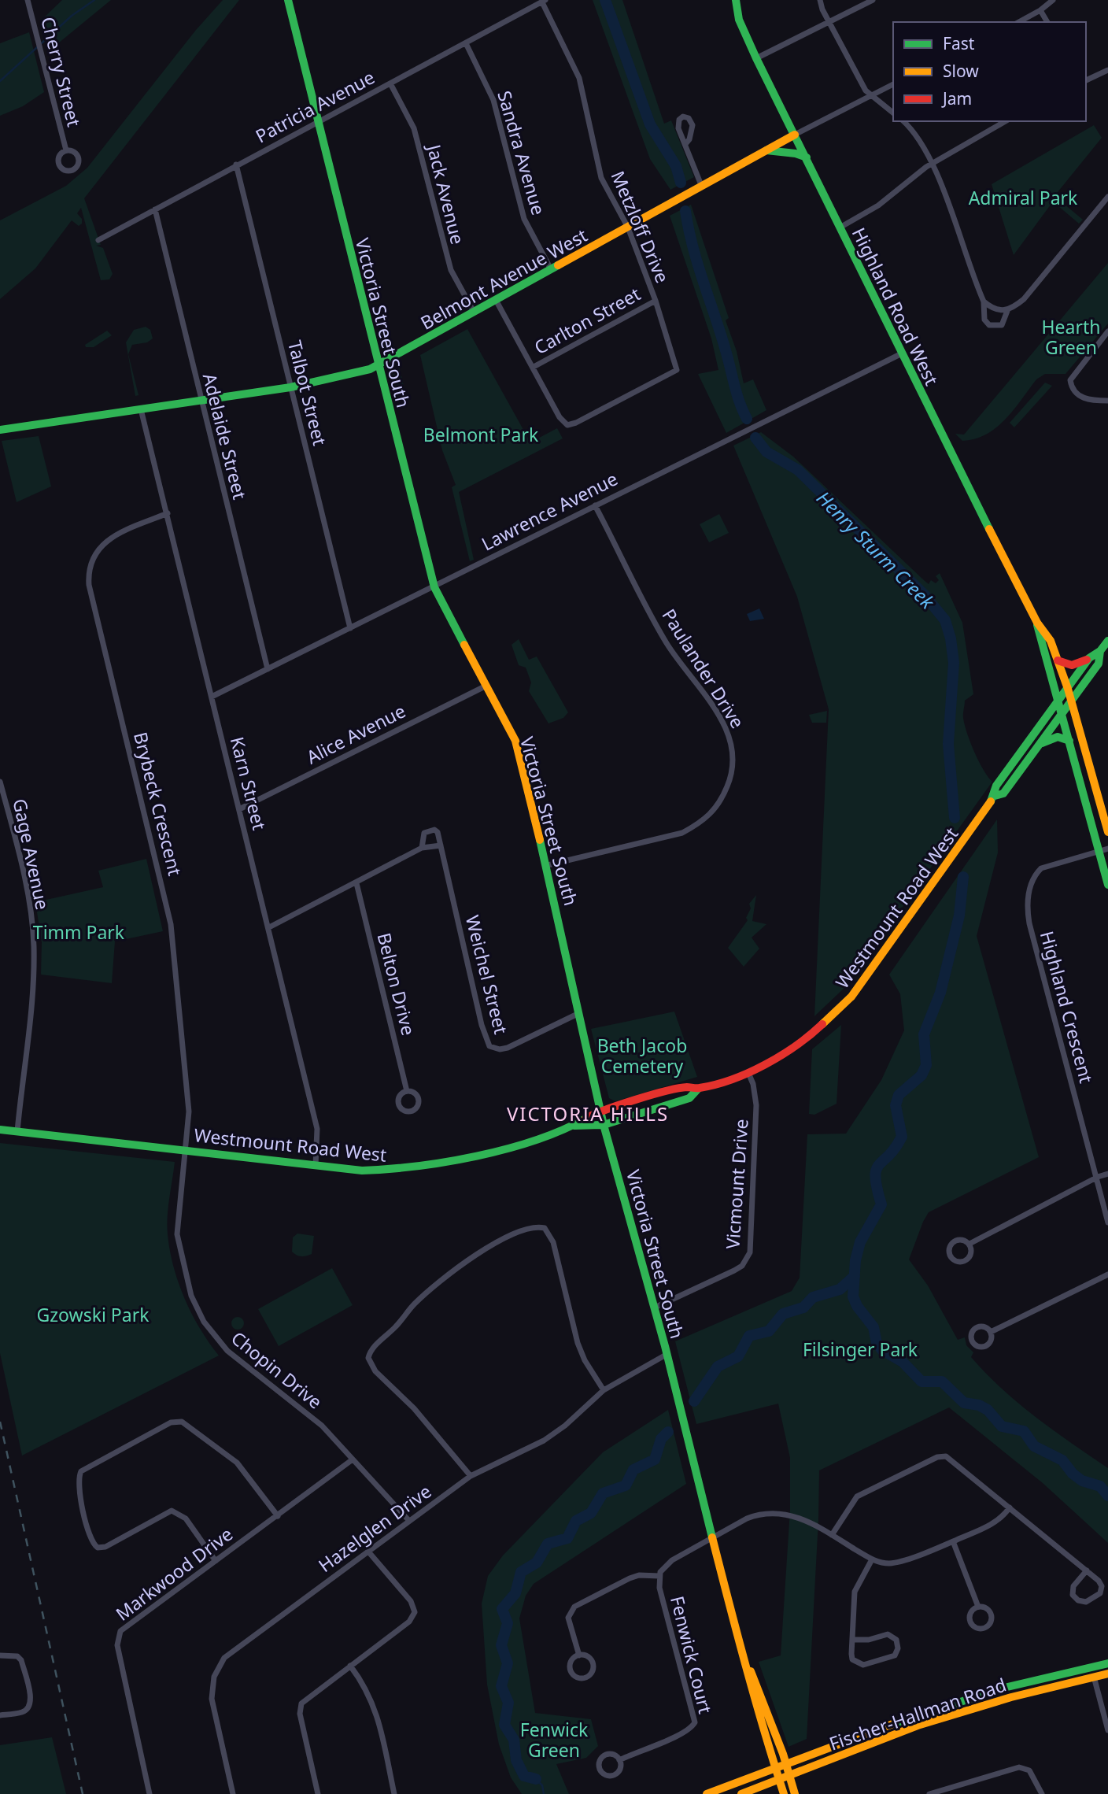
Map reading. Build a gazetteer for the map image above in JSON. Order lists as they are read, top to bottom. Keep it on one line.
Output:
{"streets":{"main road":["Belmont Avenue West","Highland Road West","Victoria Street South","Westmount Road West","Fischer-Hallman Road"],"street":["Cherry Street","Patricia Avenue","Sandra Avenue","Jack Avenue","Metzloff Drive","Carlton Street","Talbot Street","Adelaide Street","Lawrence Avenue","Paulander Drive","Alice Avenue","Karn Street","Brybeck Crescent","Gage Avenue","Weichel Street","Belton Drive","Highland Crescent","Vicmount Drive","Chopin Drive","Hazelglen Drive","Markwood Drive","Fenwick Court"]},"crossings":[["Patricia Avenue","Sandra Avenue"],["Patricia Avenue","Jack Avenue"],["Patricia Avenue","Metzloff Drive"],["Patricia Avenue","Victoria Street South"],["Patricia Avenue","Talbot Street"],["Patricia Avenue","Adelaide Street"],["Sandra Avenue","Belmont Avenue West"],["Jack Avenue","Belmont Avenue West"],["Metzloff Drive","Belmont Avenue West"],["Metzloff Drive","Carlton Street"],["Belmont Avenue West","Highland Road West"],["Belmont Avenue West","Victoria Street South"],["Belmont Avenue West","Talbot Street"],["Belmont Avenue West","Adelaide Street"],["Belmont Avenue West","Karn Street"],["Highland Road West","Lawrence Avenue"],["Highland Road West","Westmount Road West"],["Highland Road West","Highland Crescent"],["Victoria Street South","Lawrence Avenue"],["Victoria Street South","Paulander Drive"],["Victoria Street South","Alice Avenue"],["Victoria Street South","Westmount Road West"],["Victoria Street South","Weichel Street"],["Victoria Street South","Vicmount Drive"],["Victoria Street South","Hazelglen Drive"],["Victoria Street South","Fenwick Court"],["Victoria Street South","Fischer-Hallman Road"],["Talbot Street","Lawrence Avenue"],["Adelaide Street","Lawrence Avenue"],["Lawrence Avenue","Paulander Drive"],["Lawrence Avenue","Karn Street"],["Alice Avenue","Karn Street"],["Karn Street","Brybeck Crescent"],["Karn Street","Westmount Road West"],["Brybeck Crescent","Westmount Road West"],["Brybeck Crescent","Chopin Drive"],["Gage Avenue","Westmount Road West"],["Westmount Road West","Vicmount Drive"],["Westmount Road West","Chopin Drive"],["Chopin Drive","Hazelglen Drive"],["Chopin Drive","Markwood Drive"]],"districts":["VICTORIA HILLS"],"water":["Henry Sturm Creek"],"parks":["Admiral Park","Hearth Green","Belmont Park","Timm Park","Beth Jacob Cemetery","Gzowski Park","Filsinger Park","Fenwick Green"],"legend":["Fast","Slow","Jam"]}
